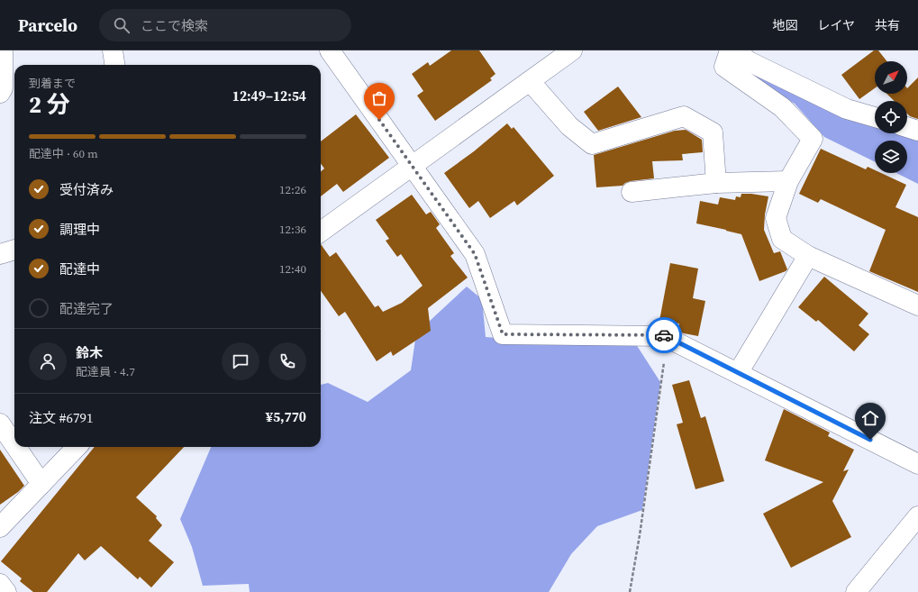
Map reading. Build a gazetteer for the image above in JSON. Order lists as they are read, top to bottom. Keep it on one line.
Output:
{"north":"top right","page":{"header":"Parcelo","search":"ここで検索","nav":["地図","レイヤ","共有"],"heading":["2 分","到着まで","12:49–12:54"],"panel":["鈴木","配達員 · 4.7","注文 #6791","¥5,770"],"bar":"配達中 · 60 m","list":[["受付済み","12:26"],["調理中","12:36"],["配達中","12:40"],"配達完了"]}}
